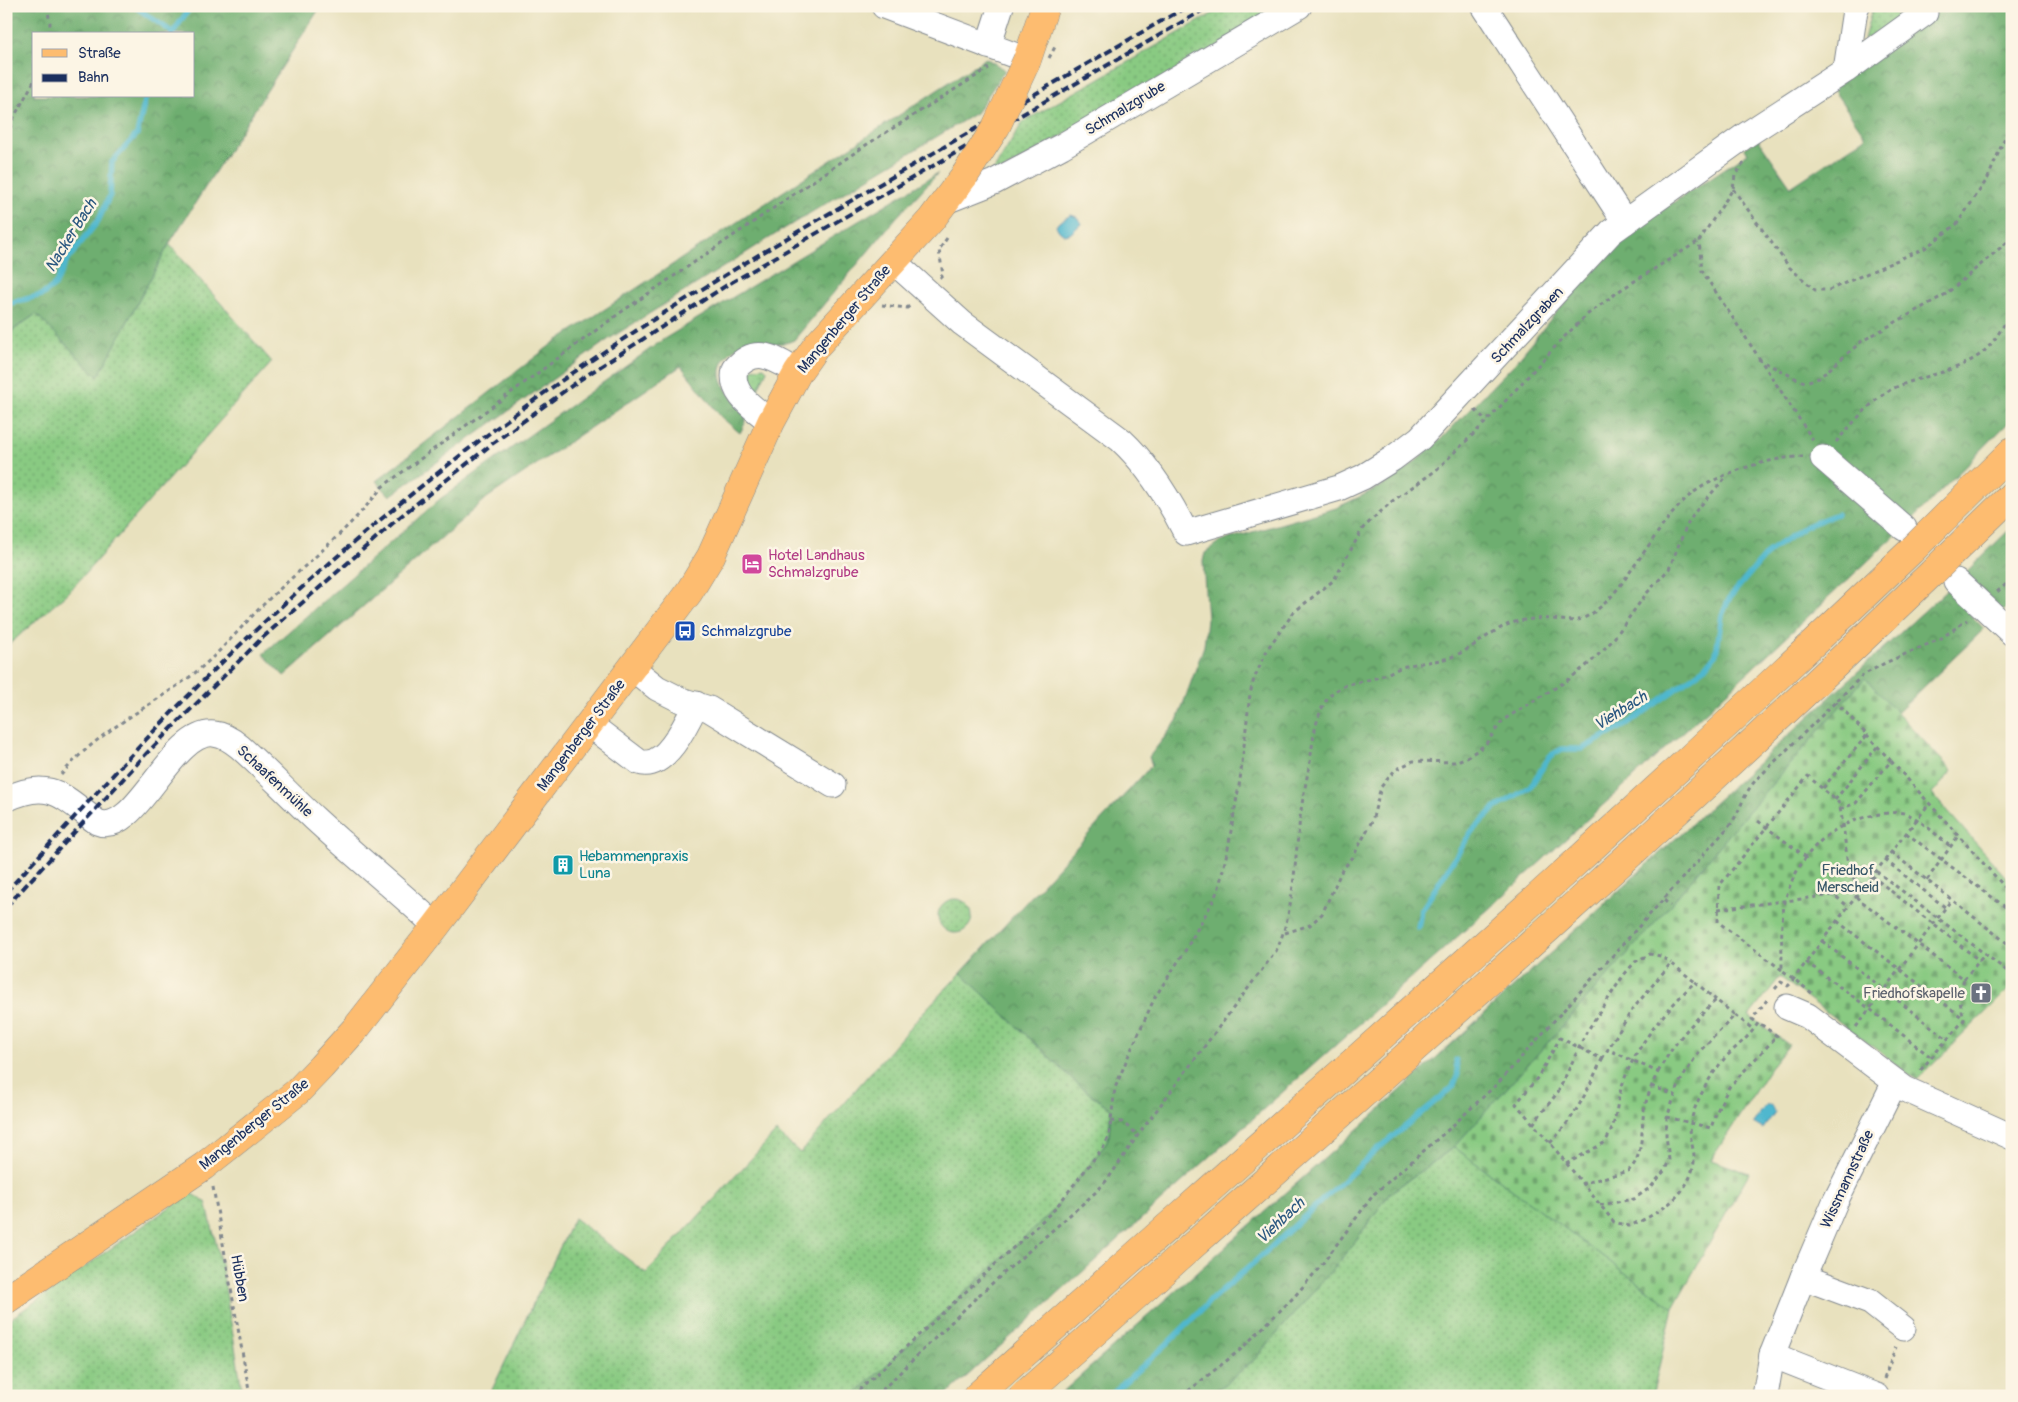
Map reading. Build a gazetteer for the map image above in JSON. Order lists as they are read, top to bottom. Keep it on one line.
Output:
{"streets":{"main road":["Mangenberger Straße"],"street":["Schmalzgrube","Schmalzgraben","Schaafenmühle","Wissmannstraße"],"path":["Hübben"]},"crossings":[["Schmalzgrube","Mangenberger Straße"],["Mangenberger Straße","Schmalzgraben"],["Mangenberger Straße","Schaafenmühle"],["Mangenberger Straße","Hübben"]],"water":["Nacker Bach","Viehbach"],"parks":["Friedhof Merscheid"],"places":{"hotel":["Hotel Landhaus Schmalzgrube"],"bus stop":["Schmalzgrube"],"building":["Hebammenpraxis Luna"],"church":["Friedhofskapelle"]},"legend":["Straße","Bahn"]}
